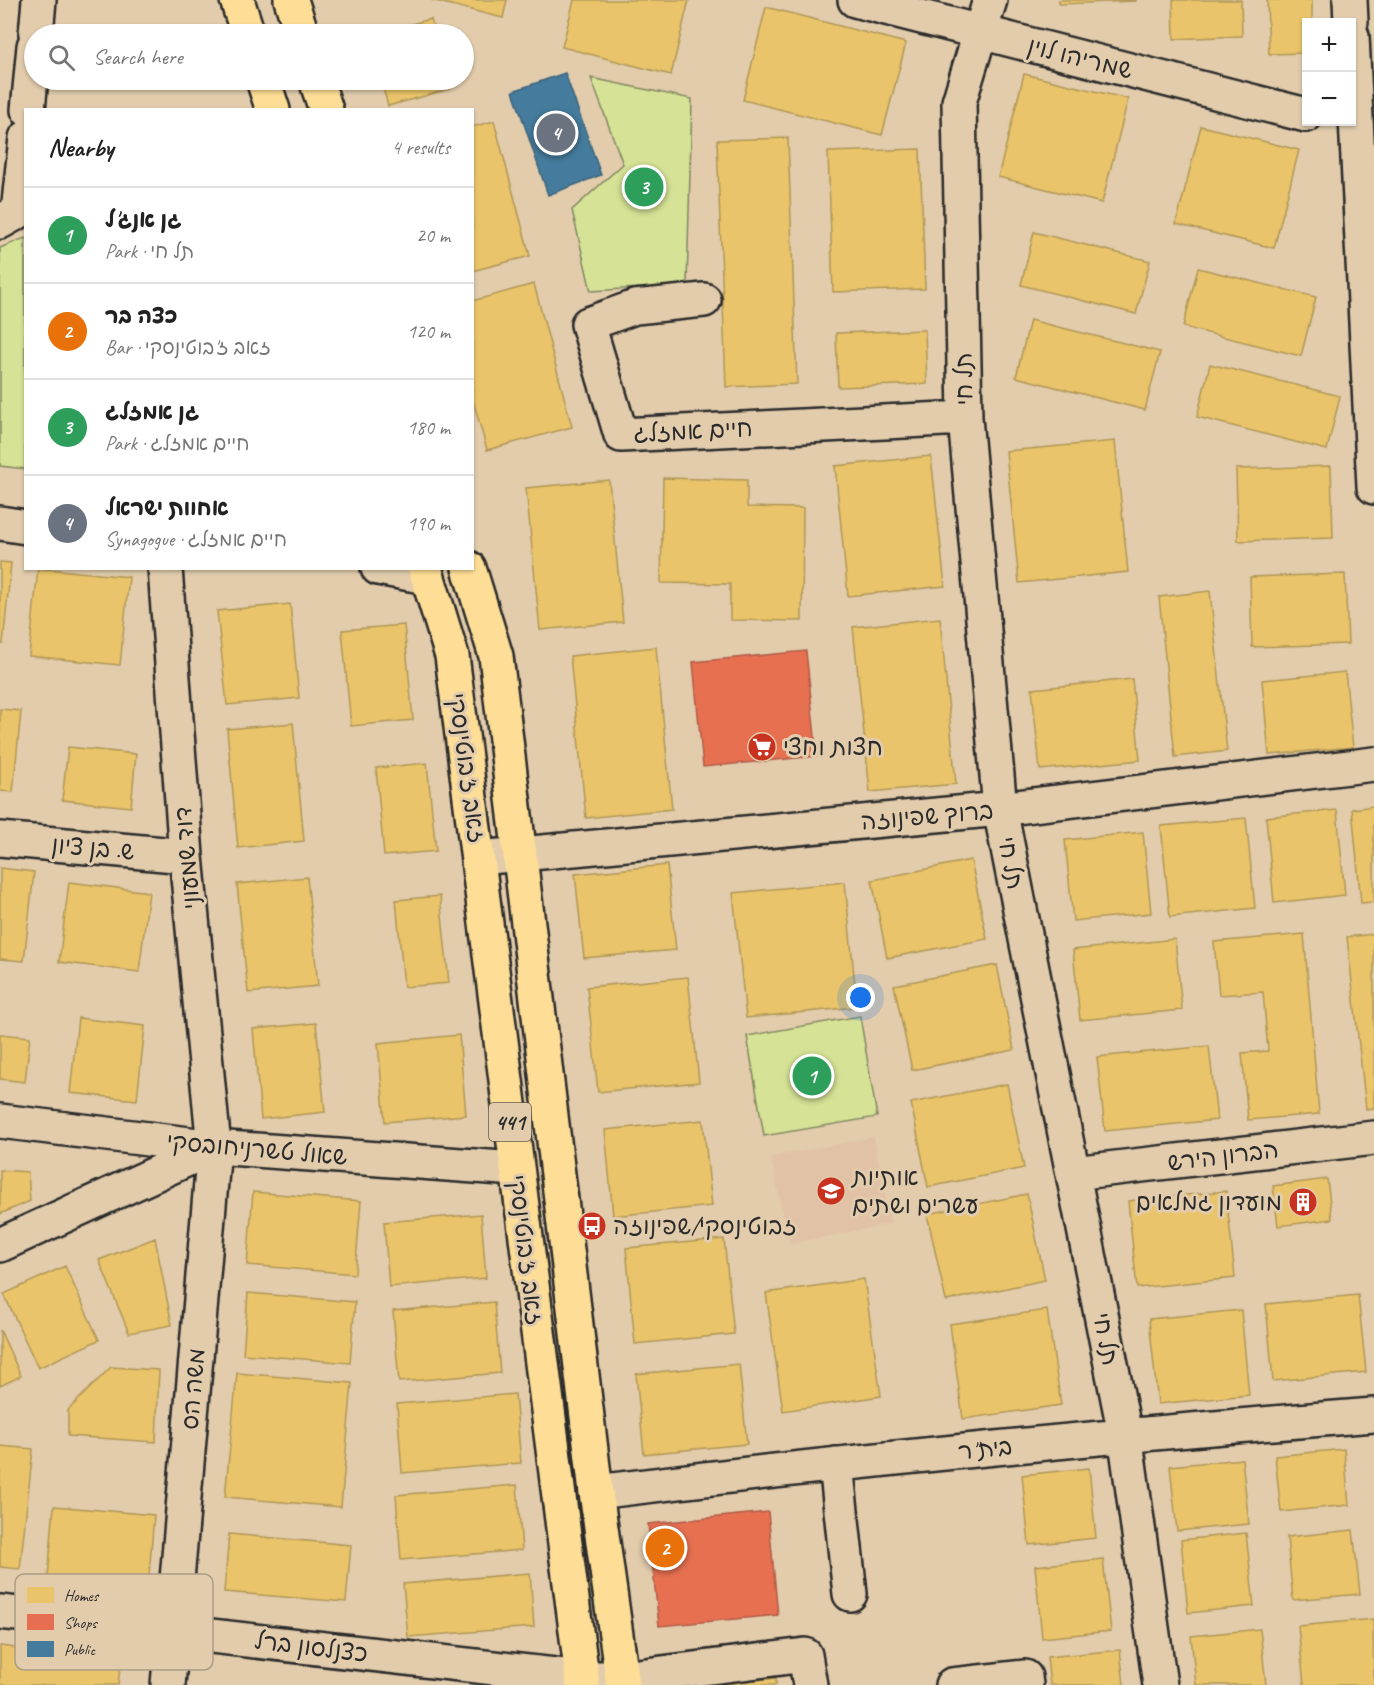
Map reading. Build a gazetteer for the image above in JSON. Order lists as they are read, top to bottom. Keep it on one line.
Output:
{"streets":{"main road":["זאב ז'בוטינסקי","441"],"street":["שמריהו לוין","תל חי","חיים אמזלג","ברוך שפינוזה","ש. בן ציון","דוד שמעוני","שאול טשרניחובסקי","הברון הירש","משה הס","בית\"ר","כצנלסון ברל"]},"crossings":[["שמריהו לוין","תל חי"],["תל חי","חיים אמזלג"],["תל חי","ברוך שפינוזה"],["תל חי","הברון הירש"],["תל חי","בית\"ר"],["זאב ז'בוטינסקי","ברוך שפינוזה"],["זאב ז'בוטינסקי","שאול טשרניחובסקי"],["זאב ז'בוטינסקי","בית\"ר"],["זאב ז'בוטינסקי","כצנלסון ברל"],["ש. בן ציון","דוד שמעוני"],["דוד שמעוני","שאול טשרניחובסקי"],["דוד שמעוני","משה הס"],["שאול טשרניחובסקי","משה הס"]],"places":{"supermarket":["חצות וחצי"],"school or university":["אותיות עשרים ושתים"],"building":["מועדון גמלאים"],"bus stop":["זבוטינסקי/שפינוזה"]},"legend":["Homes","Shops","Public"],"page":{"map_buttons":["+","−"],"search":"Search here","heading":["Nearby","4 results"],"pins":["4","3","1","2"],"list":[{"mark":"1","name":"גן אנג'ל","note":"Park · תל חי","value":"20 m"},{"mark":"2","name":"כצה בר","note":"Bar · זאב ז'בוטינסקי","value":"120 m"},{"mark":"3","name":"גן אמזלג","note":"Park · חיים אמזלג","value":"180 m"},{"mark":"4","name":"אחוות ישראל","note":"Synagogue · חיים אמזלג","value":"190 m"}]}}
